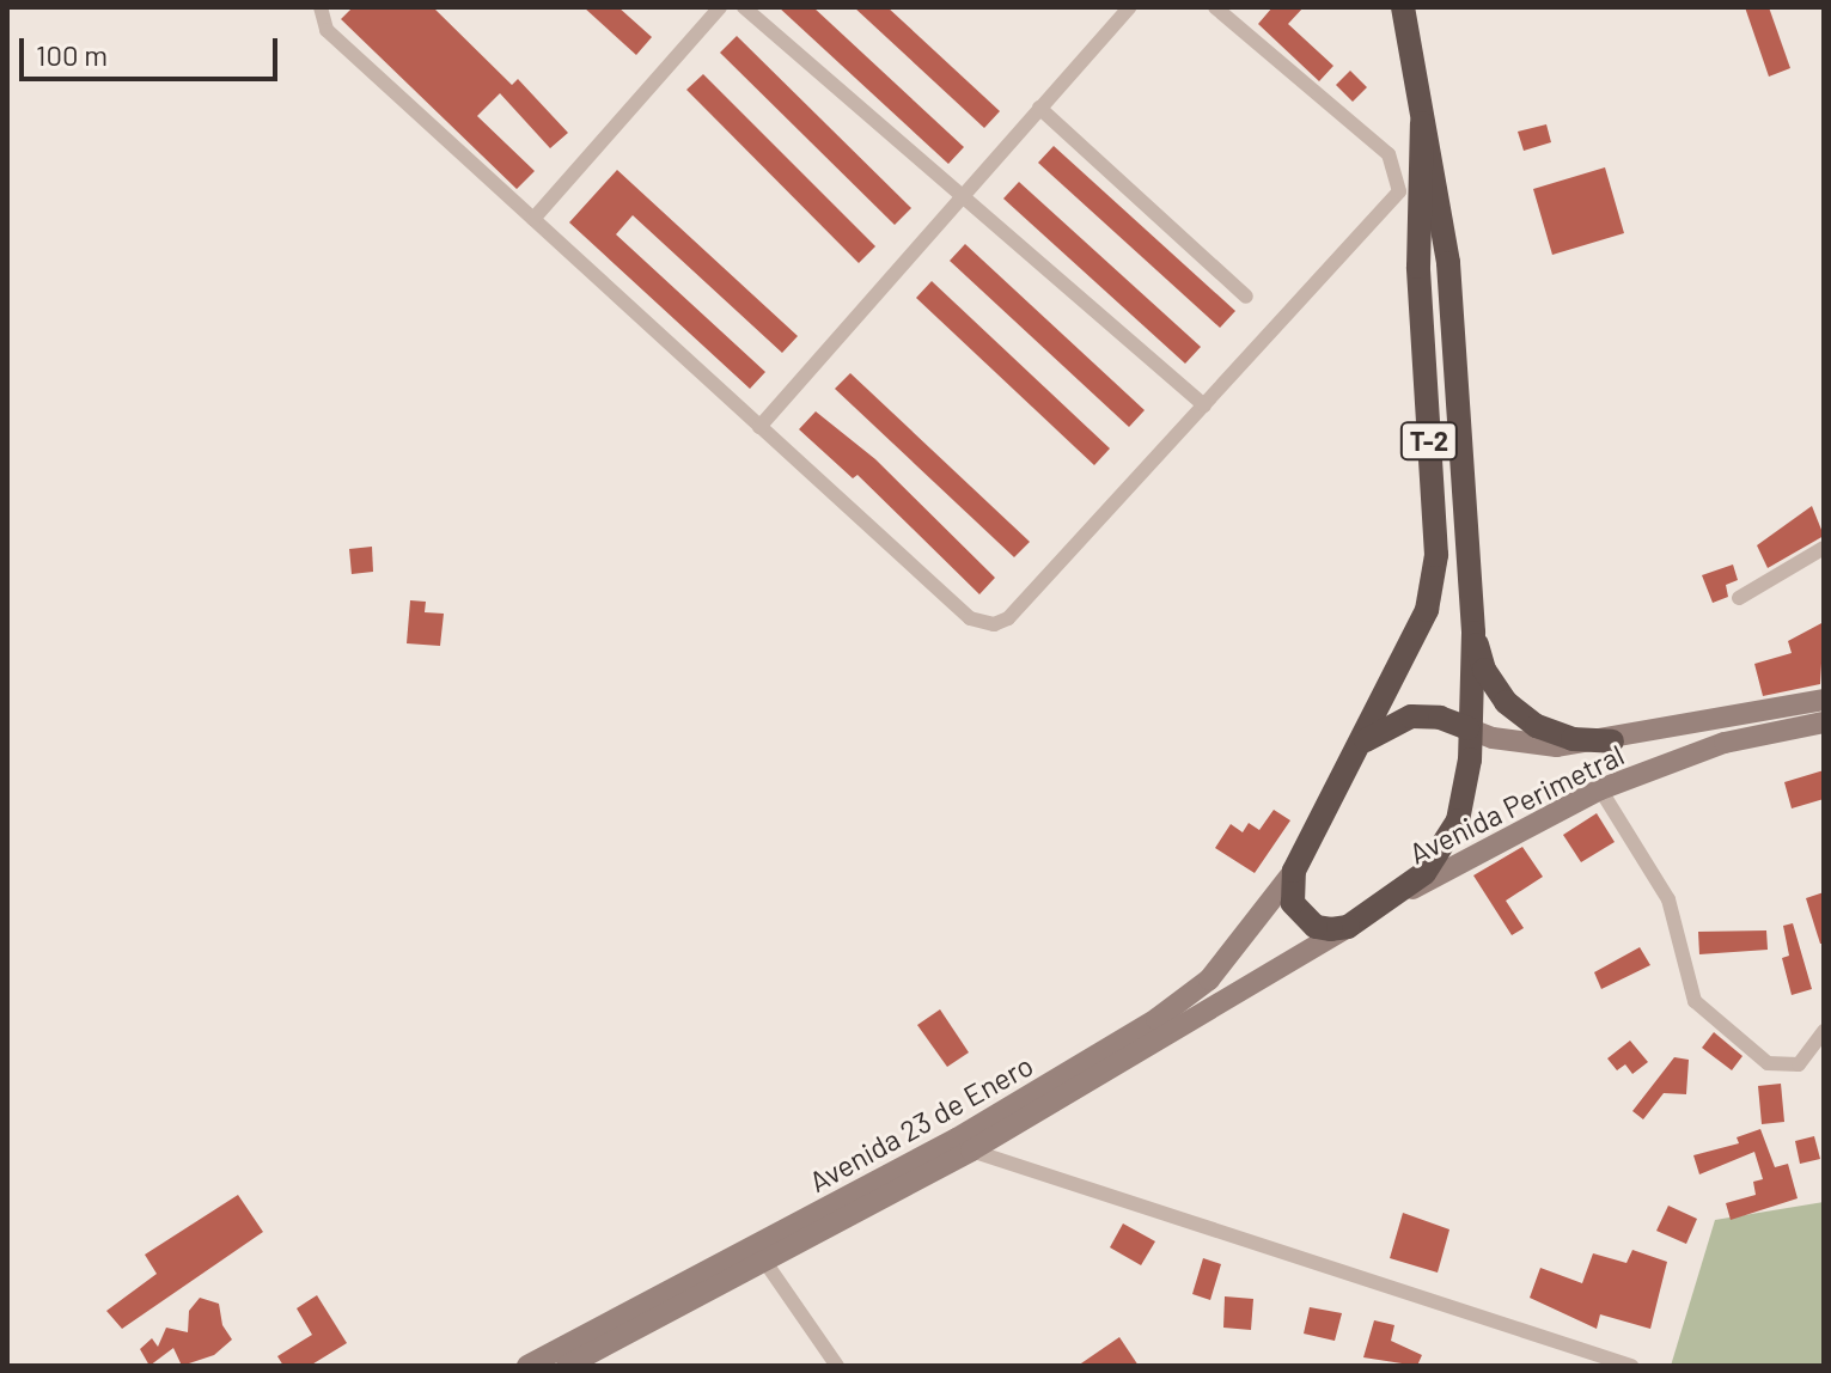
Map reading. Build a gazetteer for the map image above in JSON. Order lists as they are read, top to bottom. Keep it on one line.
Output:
{"streets":{"highway":["T-2"],"main road":["Avenida Perimetral","Avenida 23 de Enero"]},"crossings":[["T-2","Avenida Perimetral"],["T-2","Avenida 23 de Enero"]],"scale_bar":"100 m"}
